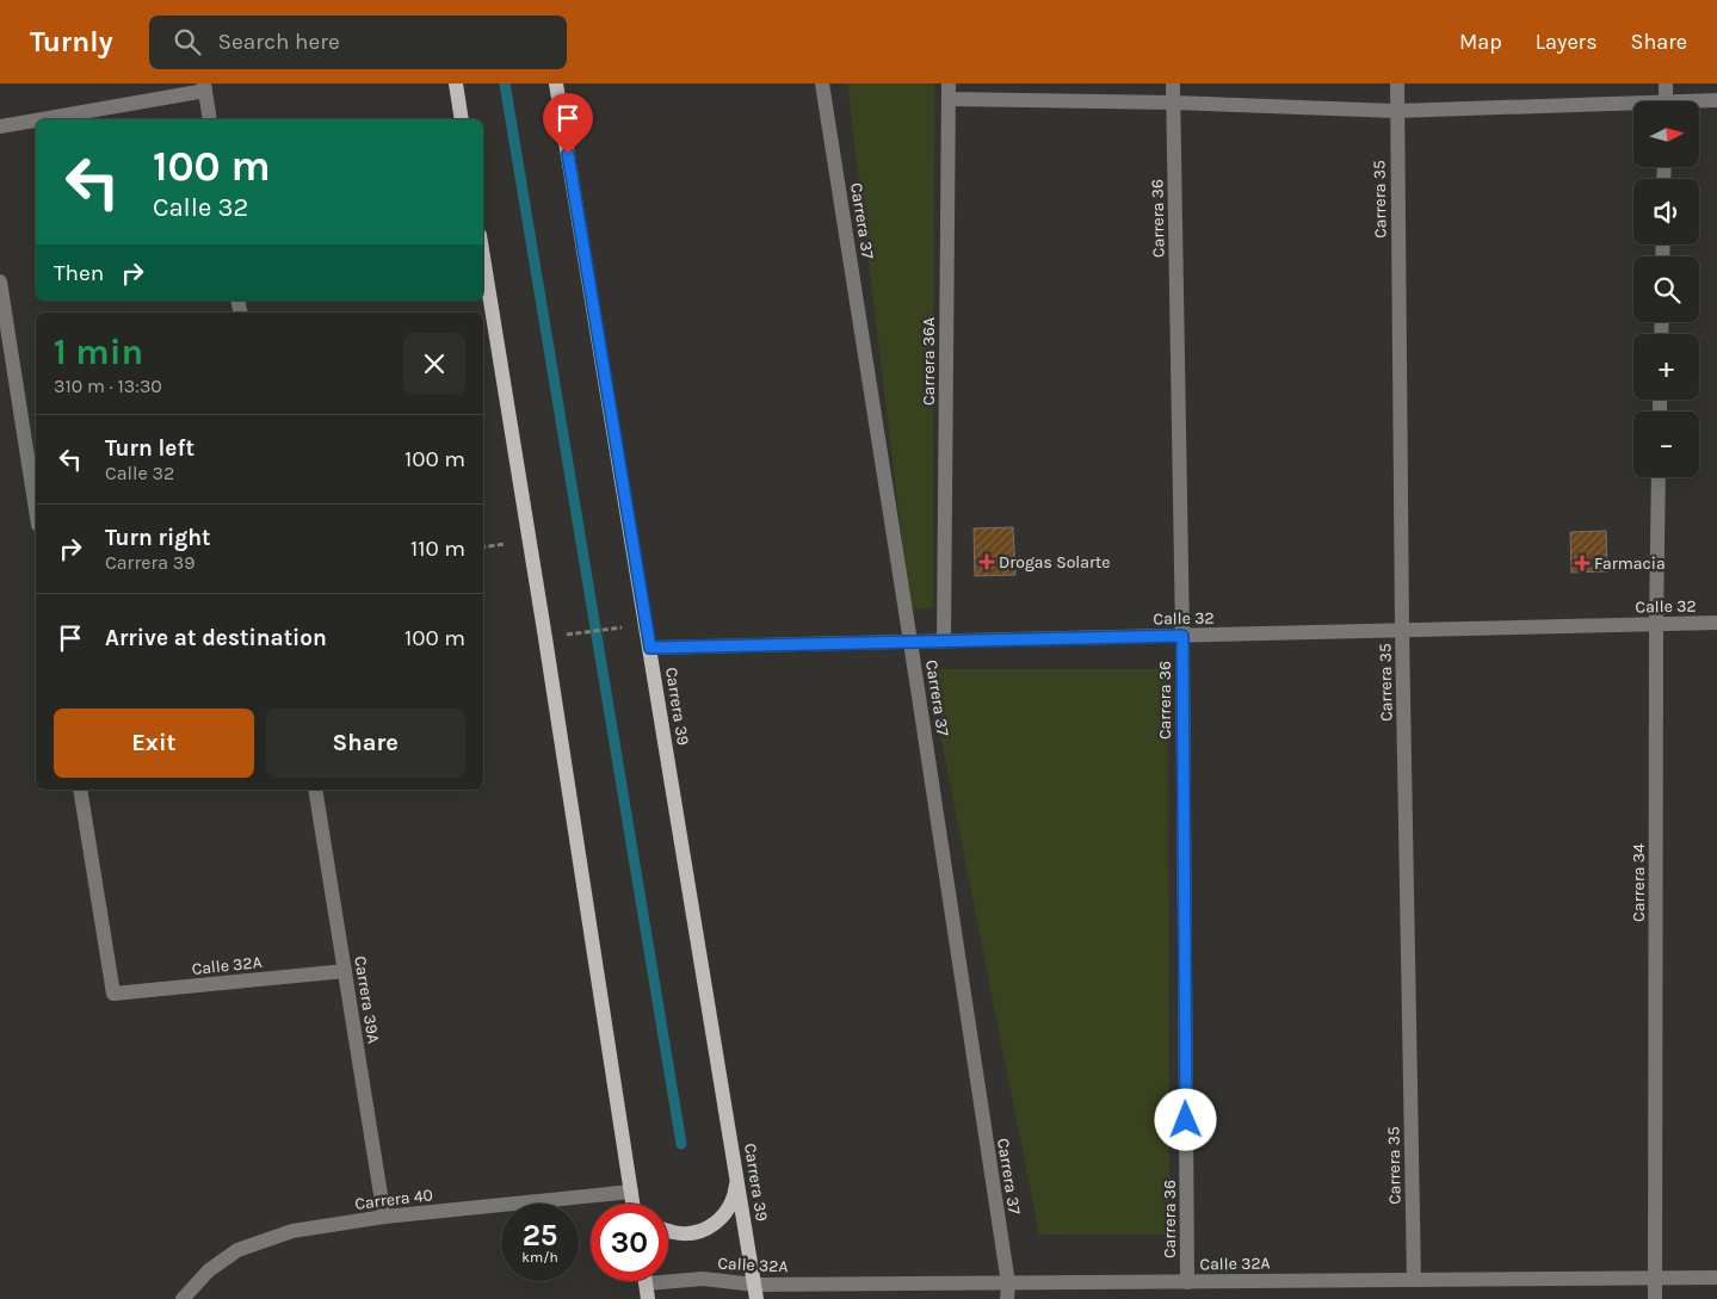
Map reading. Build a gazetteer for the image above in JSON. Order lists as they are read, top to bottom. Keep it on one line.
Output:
{"streets":{"main road":["Carrera 39"],"street":["Carrera 35","Carrera 36","Carrera 37","Carrera 36A","Calle 32","Carrera 34","Calle 32A","Carrera 39A","Carrera 40"]},"crossings":[["Carrera 35","Calle 32"],["Carrera 35","Calle 32A"],["Carrera 36","Calle 32"],["Carrera 36","Calle 32A"],["Carrera 37","Calle 32"],["Carrera 37","Calle 32A"],["Carrera 36A","Calle 32"],["Calle 32","Carrera 39"],["Calle 32","Carrera 34"],["Carrera 39","Calle 32A"],["Carrera 34","Calle 32A"],["Calle 32A","Carrera 39A"],["Carrera 39A","Carrera 40"]],"places":{"health":["Drogas Solarte","Farmacia"]},"north":"right","page":{"header":"Turnly","search":"Search here","nav":["Map","Layers","Share"],"map_buttons":["+","−"],"turn":["100 m","Calle 32"],"then":"Then","heading":["1 min","310 m · 13:30"],"list":[{"name":"Turn left","note":"Calle 32","value":"100 m"},{"name":"Turn right","note":"Carrera 39","value":"110 m"},{"name":"Arrive at destination","value":"100 m"}],"buttons":["Exit","Share"],"speed":"25 km/h","limit":"30"}}
